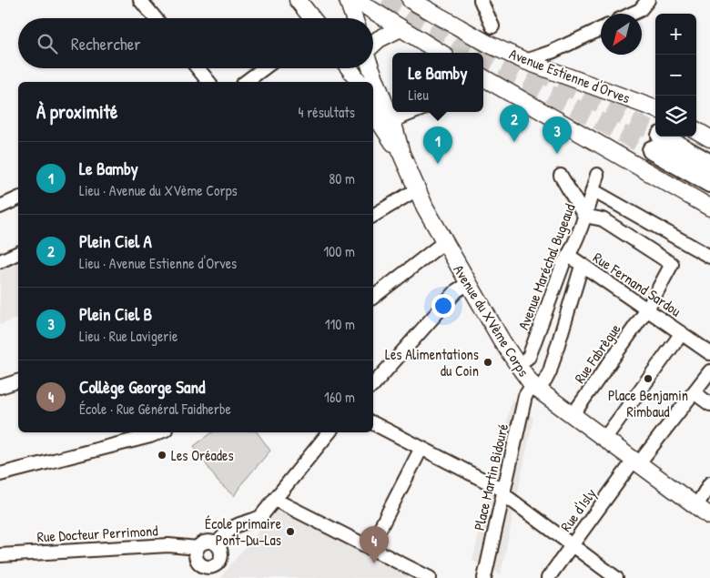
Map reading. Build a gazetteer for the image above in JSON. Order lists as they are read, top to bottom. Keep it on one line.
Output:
{"streets":{"main road":["Avenue Estienne d'Orves","Avenue du XVème Corps"],"street":["Avenue Maréchal Bugeaud","Rue Fernand Sardou","Rue Fabrègue","Place Martin Bidouré","Rue d'Isly","Rue Docteur Perrimond"]},"crossings":[["Avenue Maréchal Bugeaud","Rue Fernand Sardou"],["Avenue Maréchal Bugeaud","Avenue du XVème Corps"],["Avenue Maréchal Bugeaud","Rue Fabrègue"],["Rue Fernand Sardou","Rue Fabrègue"],["Avenue du XVème Corps","Rue Fabrègue"],["Avenue du XVème Corps","Place Martin Bidouré"],["Avenue du XVème Corps","Rue d'Isly"]],"places":["Les Alimentations du Coin","Place Benjamin Rimbaud","Les Oréades","École primaire Pont-Du-Las"],"north":"bottom left","page":{"map_buttons":["+","−"],"search":"Rechercher","popup":["Le Bamby","Lieu"],"heading":["À proximité","4 résultats"],"pins":["2","3","1","4"],"list":[{"mark":"1","name":"Le Bamby","note":"Lieu · Avenue du XVème Corps","value":"80 m"},{"mark":"2","name":"Plein Ciel A","note":"Lieu · Avenue Estienne d'Orves","value":"100 m"},{"mark":"3","name":"Plein Ciel B","note":"Lieu · Rue Lavigerie","value":"110 m"},{"mark":"4","name":"Collège George Sand","note":"École · Rue Général Faidherbe","value":"160 m"}]}}
